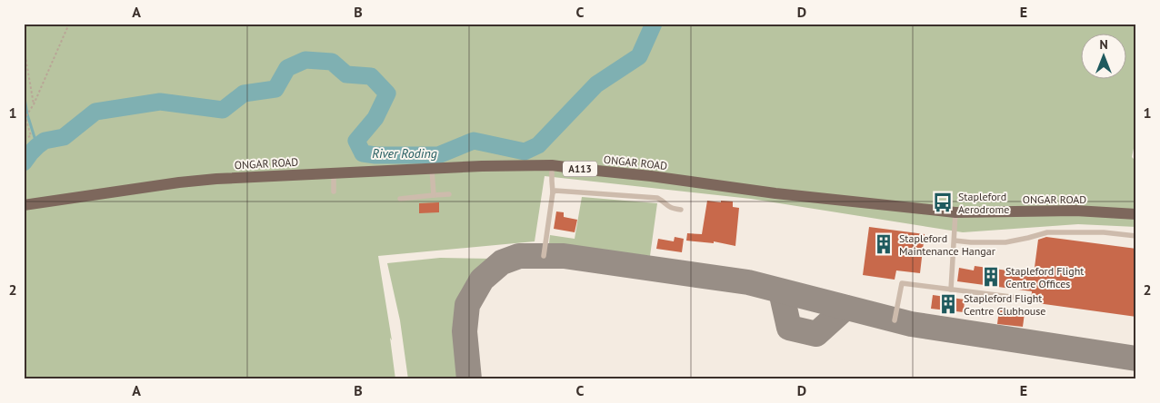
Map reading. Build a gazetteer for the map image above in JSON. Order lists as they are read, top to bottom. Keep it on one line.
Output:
{"streets":{"main road":["ONGAR ROAD","A113"]},"water":["River Roding"],"places":{"bus stop":["Stapleford Aerodrome"],"building":["Stapleford Maintenance Hangar","Stapleford Flight Centre Offices","Stapleford Flight Centre Clubhouse"]},"north":"top","grid":{"columns":["A","B","C","D","E"],"rows":["1","2"]}}
